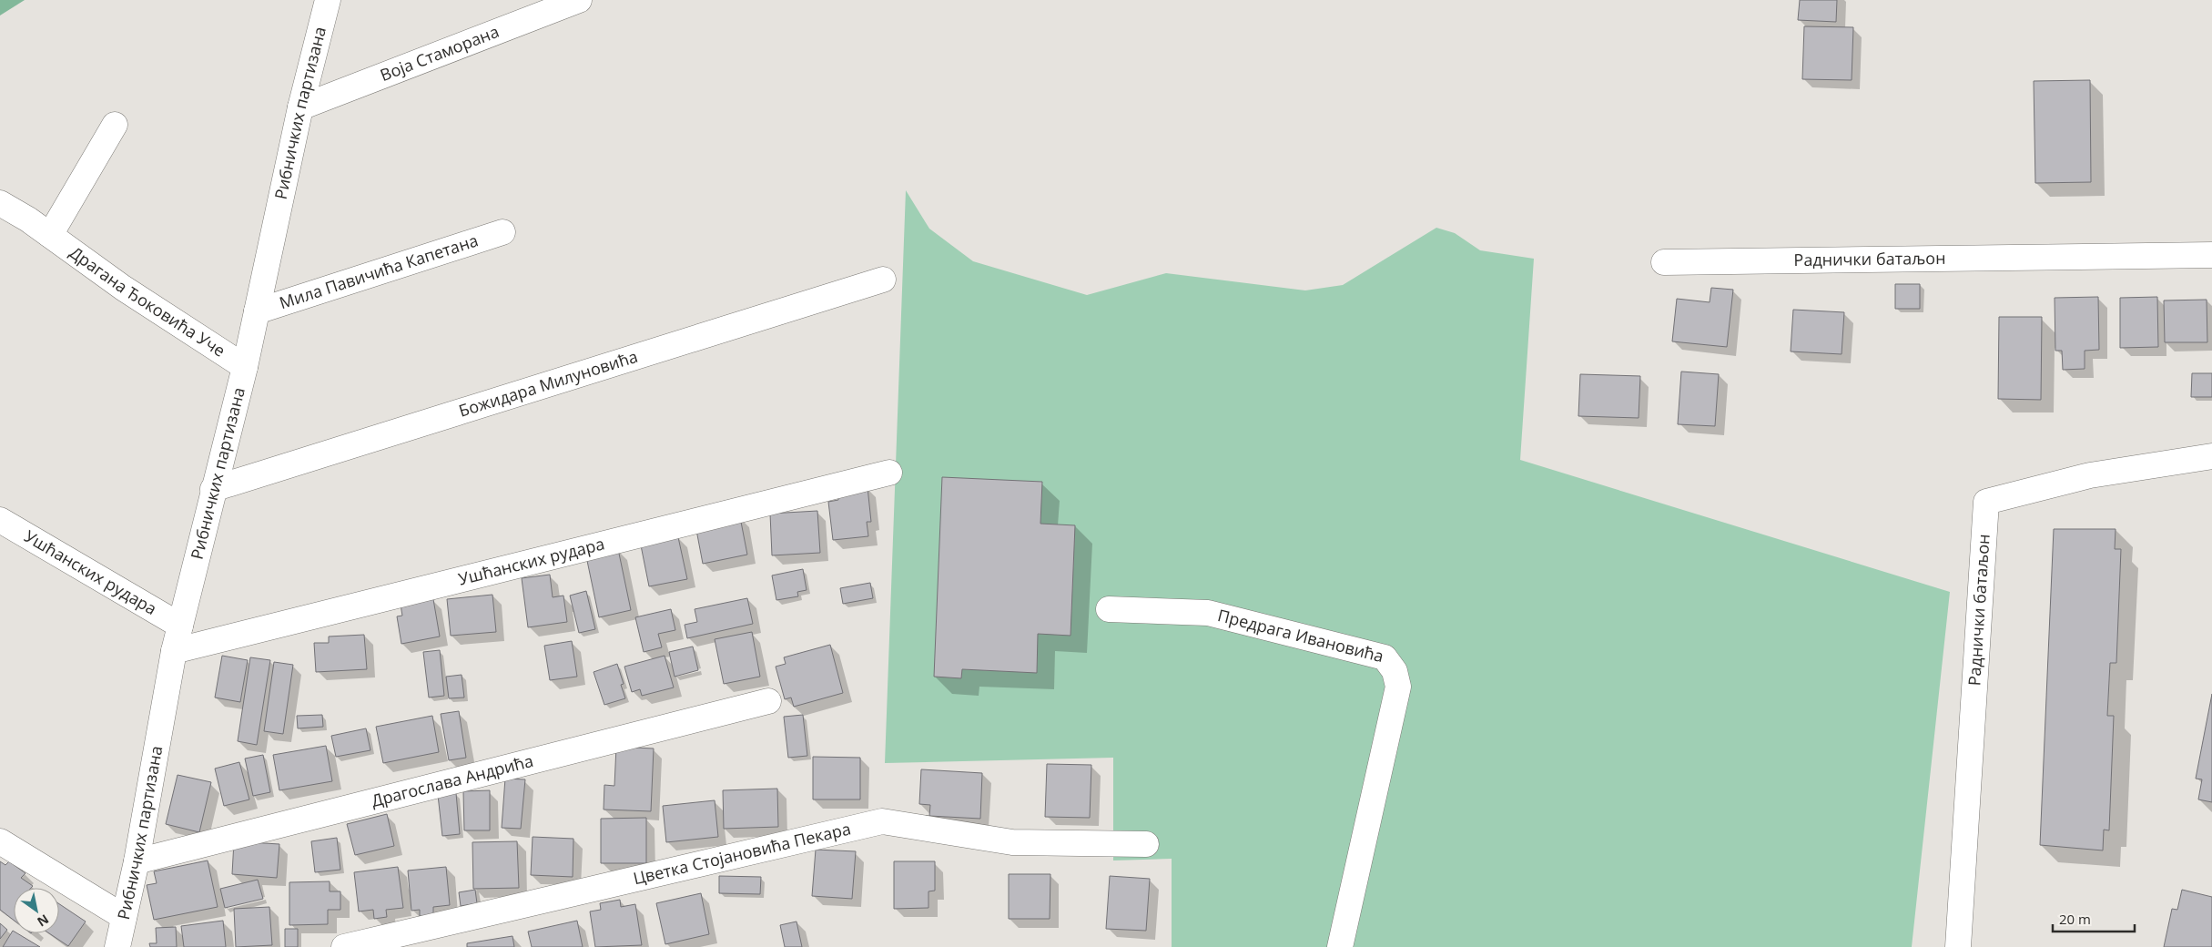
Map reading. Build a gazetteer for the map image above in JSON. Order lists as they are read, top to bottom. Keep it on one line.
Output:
{"streets":{"street":["Воја Стаморана","Рибничких партизана","Раднички батаљон","Мила Павичића Капетана","Драгана Ђоковића Уче","Божидара Милуновића","Ушћанских рудара","Предрага Ивановића","Драгослава Андрића","Цветка Стојановића Пекара"]},"crossings":[["Воја Стаморана","Рибничких партизана"],["Рибничких партизана","Мила Павичића Капетана"],["Рибничких партизана","Драгана Ђоковића Уче"],["Рибничких партизана","Божидара Милуновића"],["Рибничких партизана","Ушћанских рудара"],["Рибничких партизана","Драгослава Андрића"]],"scale_bar":"20 m","north":"bottom right"}
